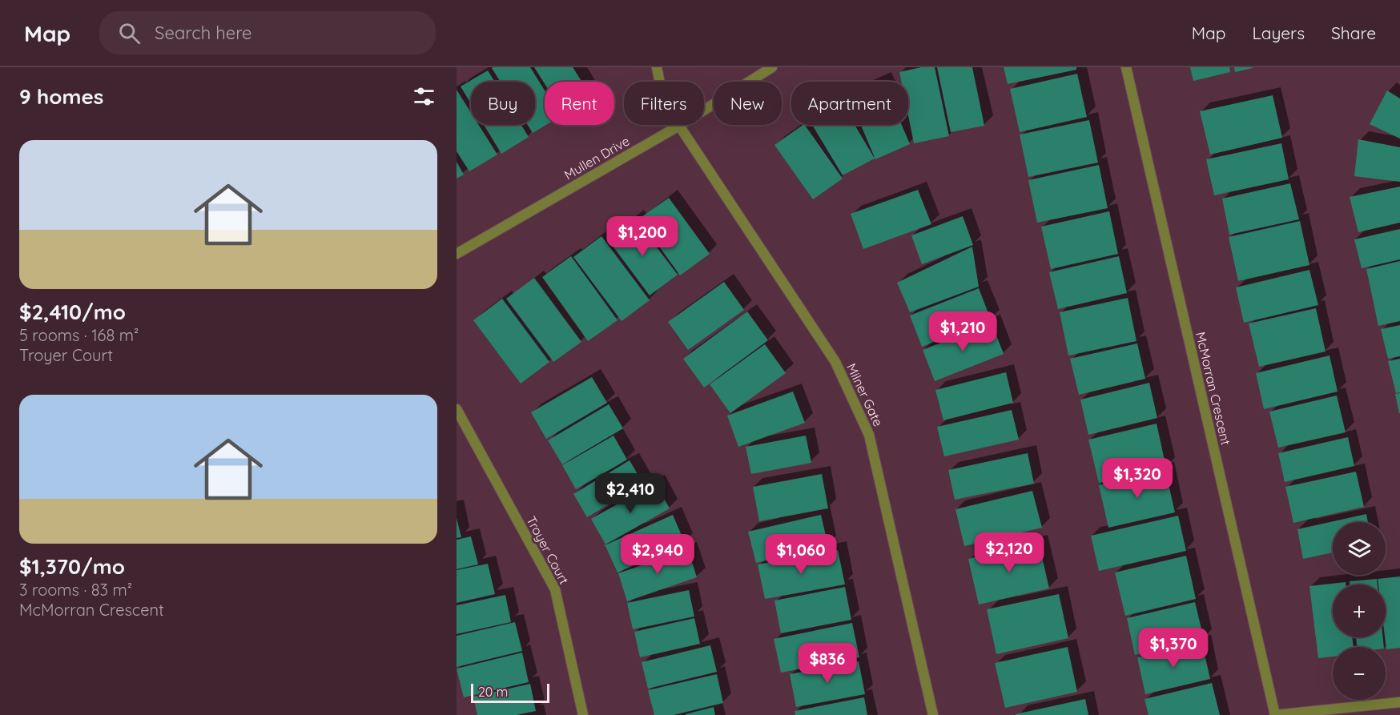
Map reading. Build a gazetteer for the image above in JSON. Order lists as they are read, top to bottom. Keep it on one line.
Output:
{"streets":{"street":["Mullen Drive","McMorran Crescent","Milner Gate","Troyer Court"]},"crossings":[["Mullen Drive","Milner Gate"]],"scale_bar":"20 m","page":{"header":"Map","search":"Search here","nav":["Map","Layers","Share"],"heading":"9 homes","chip":["Buy","Rent","Filters","New","Apartment"],"list":[{"name":"$2,410/mo","note":"5 rooms · 168 m² · Troyer Court"},{"name":"$1,370/mo","note":"3 rooms · 83 m² · McMorran Crescent"}],"price":["$1,200","$1,210","$1,320","$2,410","$2,120","$2,940","$1,060","$1,370","$836"],"map_buttons":["+","−"],"scale":"20 m"}}
